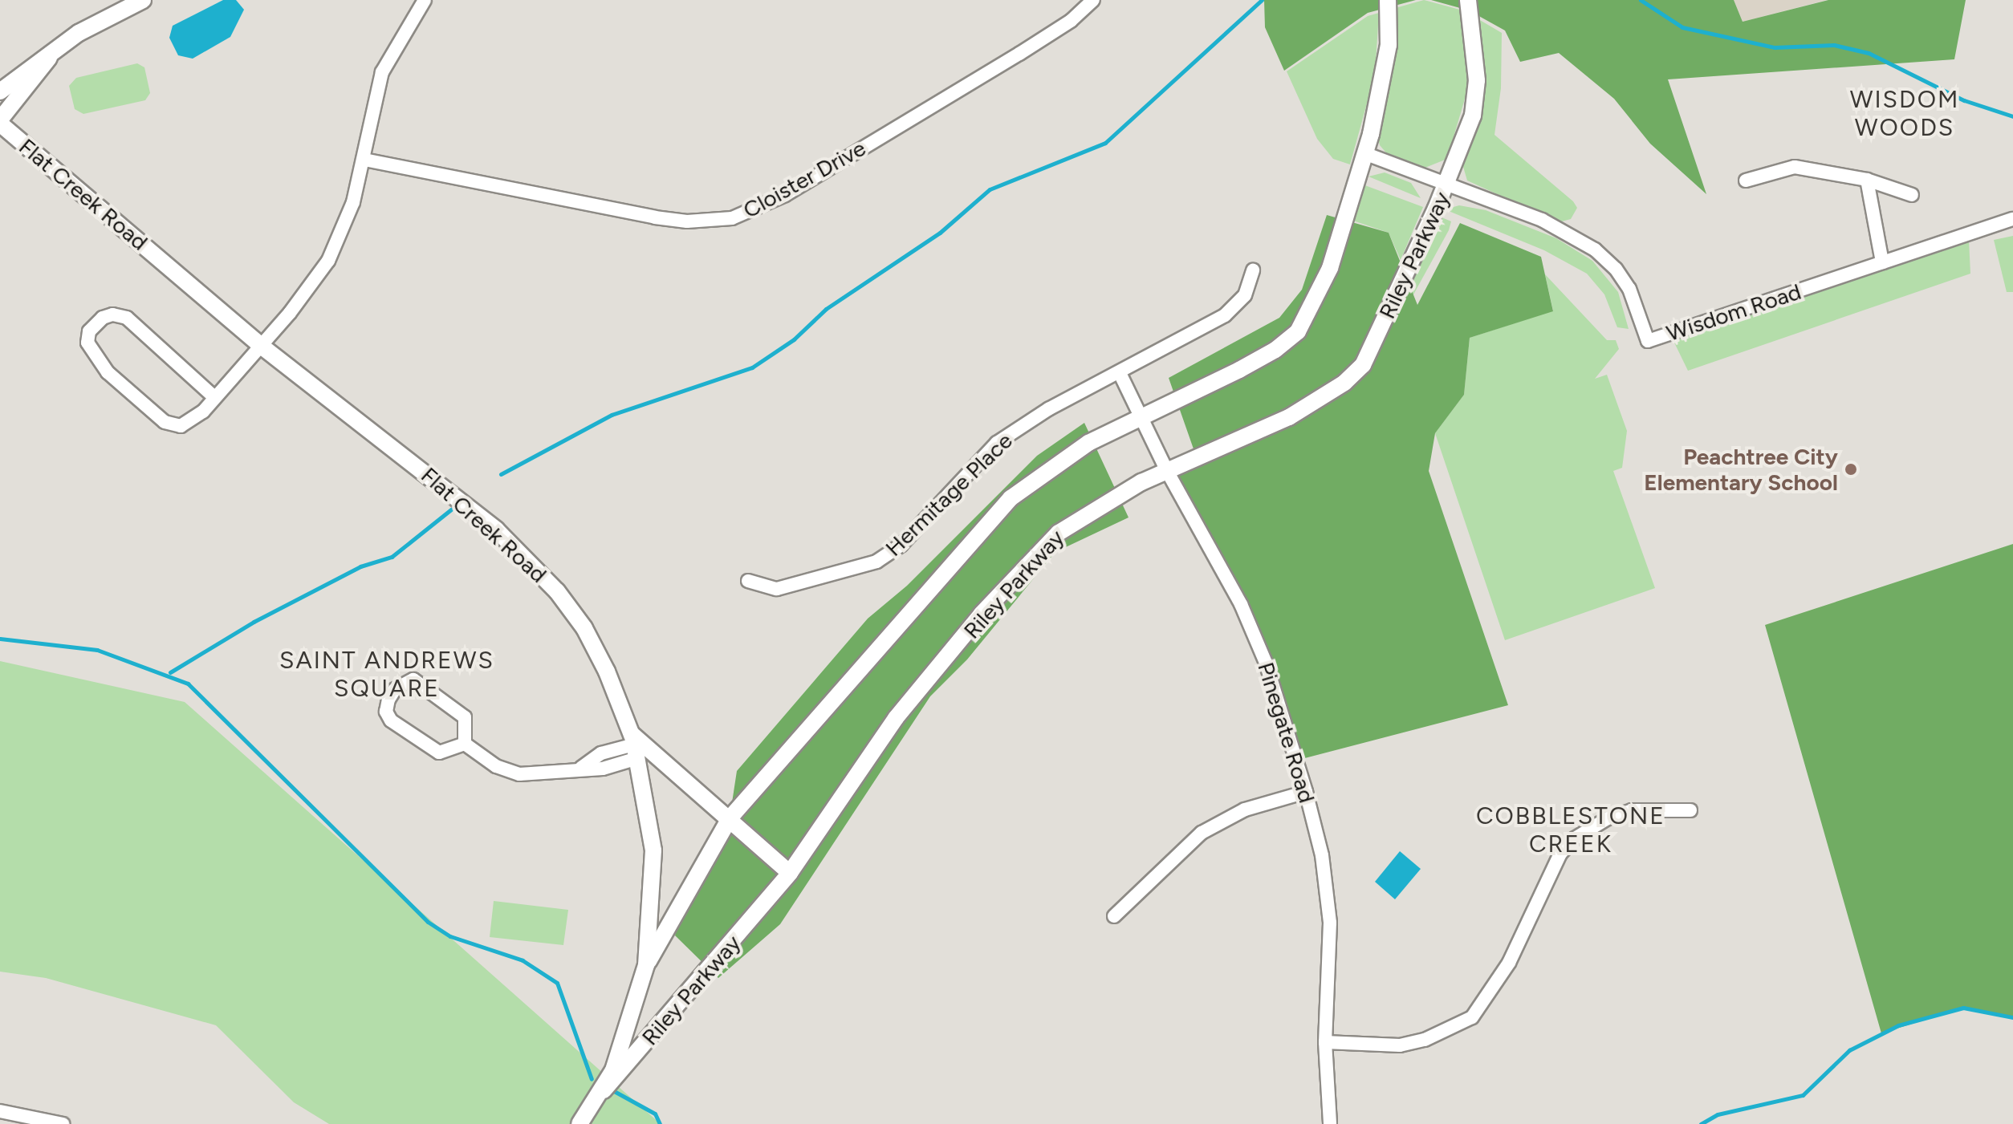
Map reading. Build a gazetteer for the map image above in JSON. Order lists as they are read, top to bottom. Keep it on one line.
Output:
{"streets":{"street":["Cloister Drive","Flat Creek Road","Riley Parkway","Wisdom Road","Hermitage Place","Pinegate Road"]},"crossings":[["Flat Creek Road","Riley Parkway"],["Riley Parkway","Wisdom Road"],["Riley Parkway","Pinegate Road"],["Hermitage Place","Pinegate Road"]],"districts":["WISDOM WOODS","SAINT ANDREWS SQUARE","COBBLESTONE CREEK"],"places":["Peachtree City Elementary School"]}
